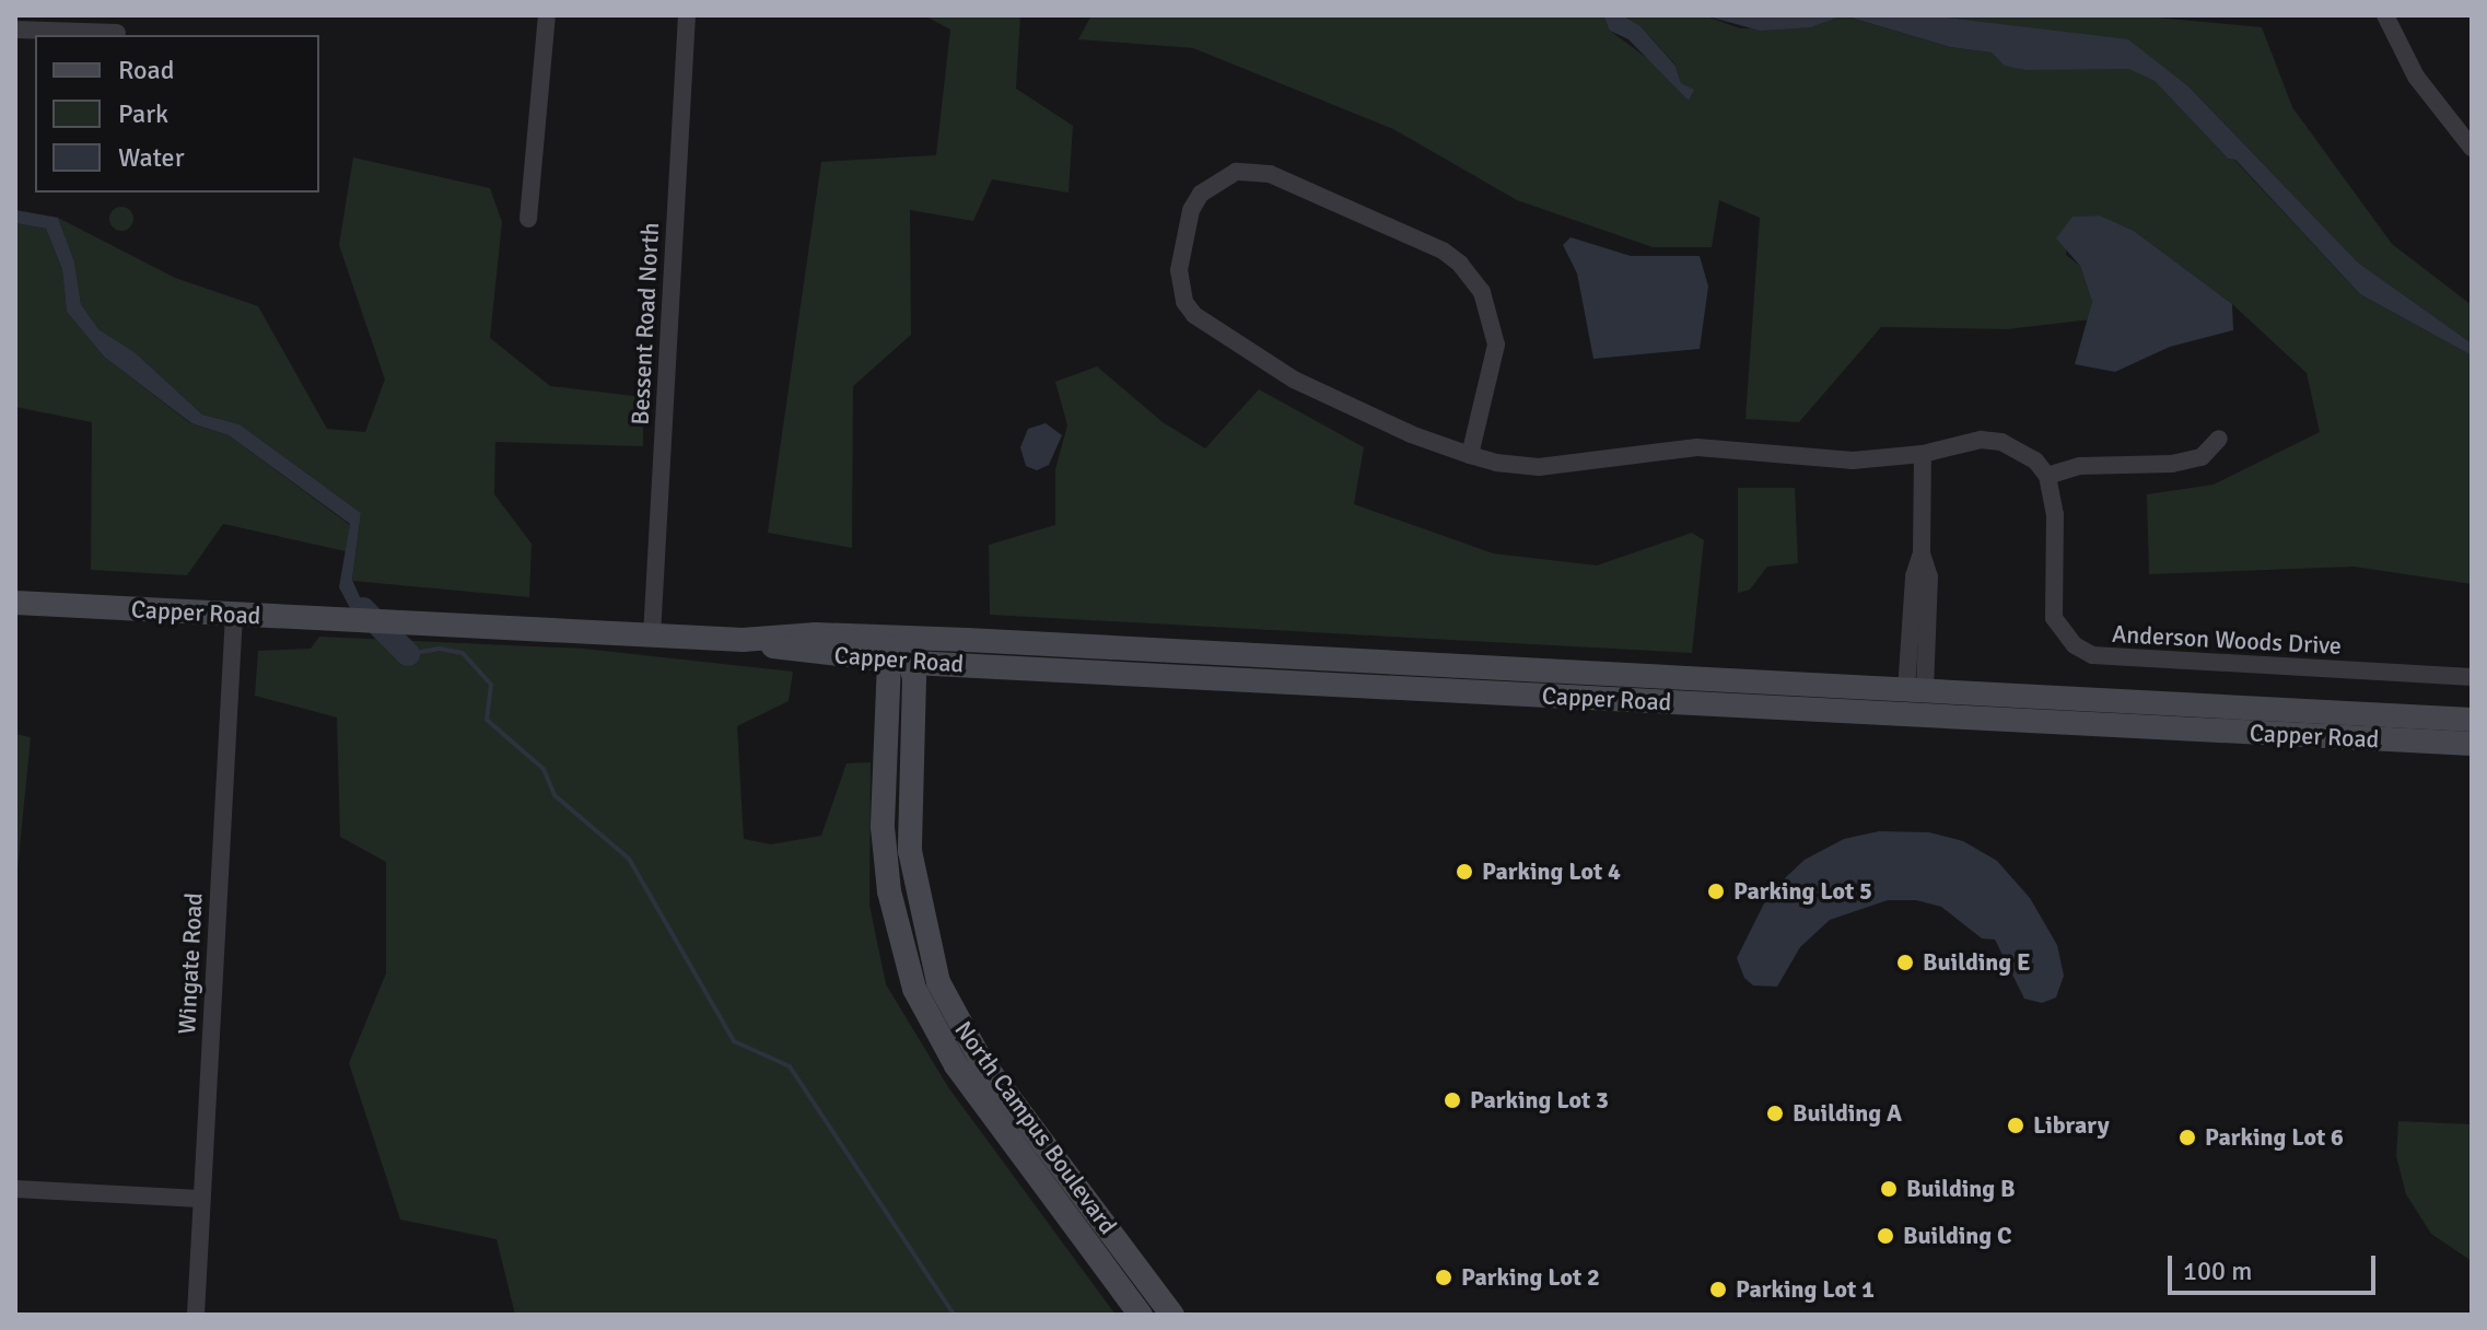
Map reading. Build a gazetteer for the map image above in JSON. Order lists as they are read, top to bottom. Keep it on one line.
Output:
{"streets":{"street":["Bessent Road North","Capper Road","Anderson Woods Drive","Wingate Road","North Campus Boulevard"]},"crossings":[["Bessent Road North","Capper Road"],["Capper Road","Wingate Road"],["Capper Road","North Campus Boulevard"]],"places":["Parking Lot 4","Parking Lot 5","Building E","Parking Lot 3","Building A","Library","Parking Lot 6","Building B","Building C","Parking Lot 2","Parking Lot 1"],"legend":["Road","Park","Water"],"scale_bar":"100 m"}
